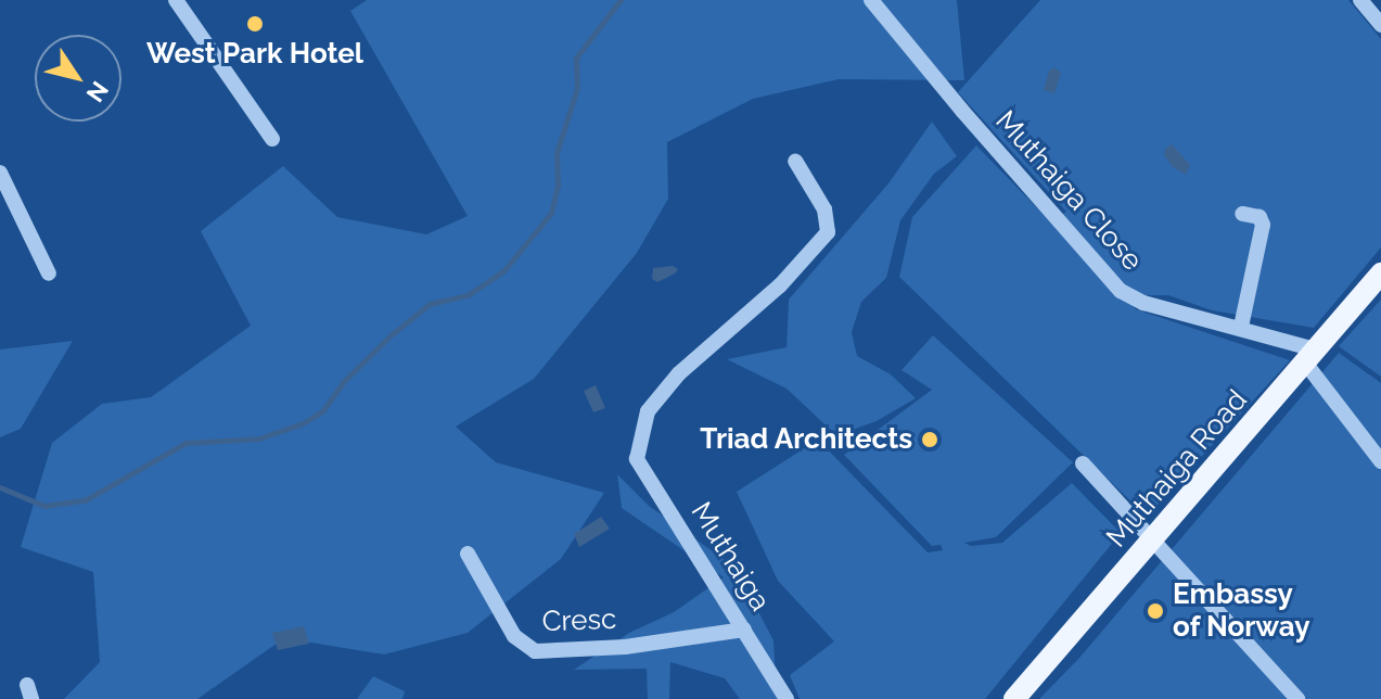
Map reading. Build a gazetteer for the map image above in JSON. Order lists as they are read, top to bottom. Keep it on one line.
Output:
{"streets":{"main road":["Muthaiga Road"],"street":["Muthaiga Close","Muthaiga","Cresc"]},"crossings":[["Muthaiga Close","Muthaiga Road"],["Muthaiga","Cresc"]],"places":["West Park Hotel","Triad Architects","Embassy of Norway"],"north":"bottom right"}
